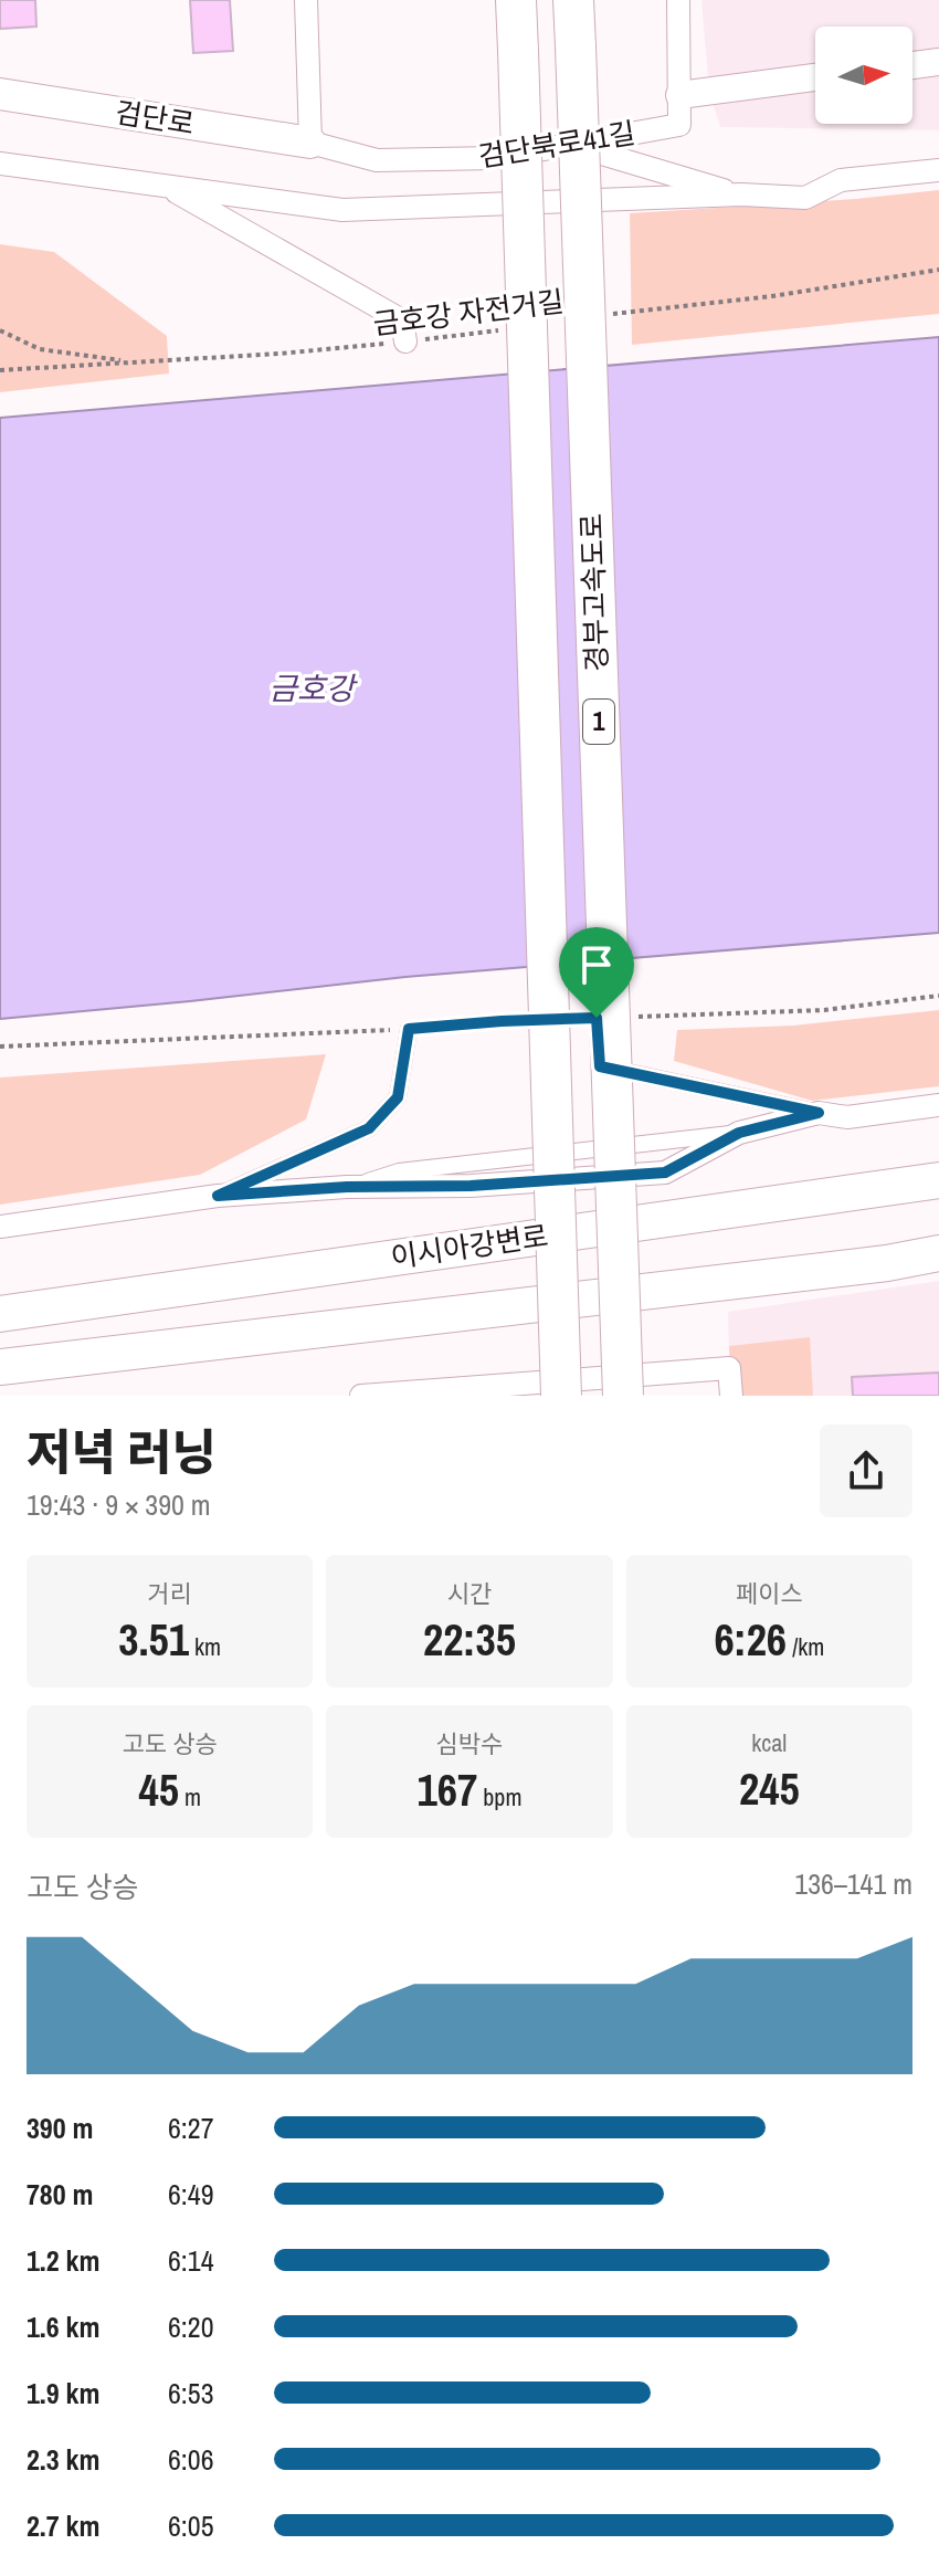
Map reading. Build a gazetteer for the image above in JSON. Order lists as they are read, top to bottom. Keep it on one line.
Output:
{"streets":{"highway":["경부고속도로","1","이시아강변로"],"main road":["검단로"],"street":["검단북로41길"],"path":["금호강 자전거길"]},"crossings":[["검단로","검단북로41길"]],"water":["금호강"],"north":"right","page":{"heading":["저녁 러닝","19:43 · 9 × 390 m"],"stats":[["거리","3.51 km"],["시간","22:35"],["페이스","6:26 /km"],["고도 상승","45 m"],["심박수","167 bpm"],["kcal","245"]],"chart":["고도 상승","136–141 m"],"list":[{"name":"390 m","note":"6:27"},{"name":"780 m","note":"6:49"},{"name":"1.2 km","note":"6:14"},{"name":"1.6 km","note":"6:20"},{"name":"1.9 km","note":"6:53"},{"name":"2.3 km","note":"6:06"},{"name":"2.7 km","note":"6:05"}]}}
